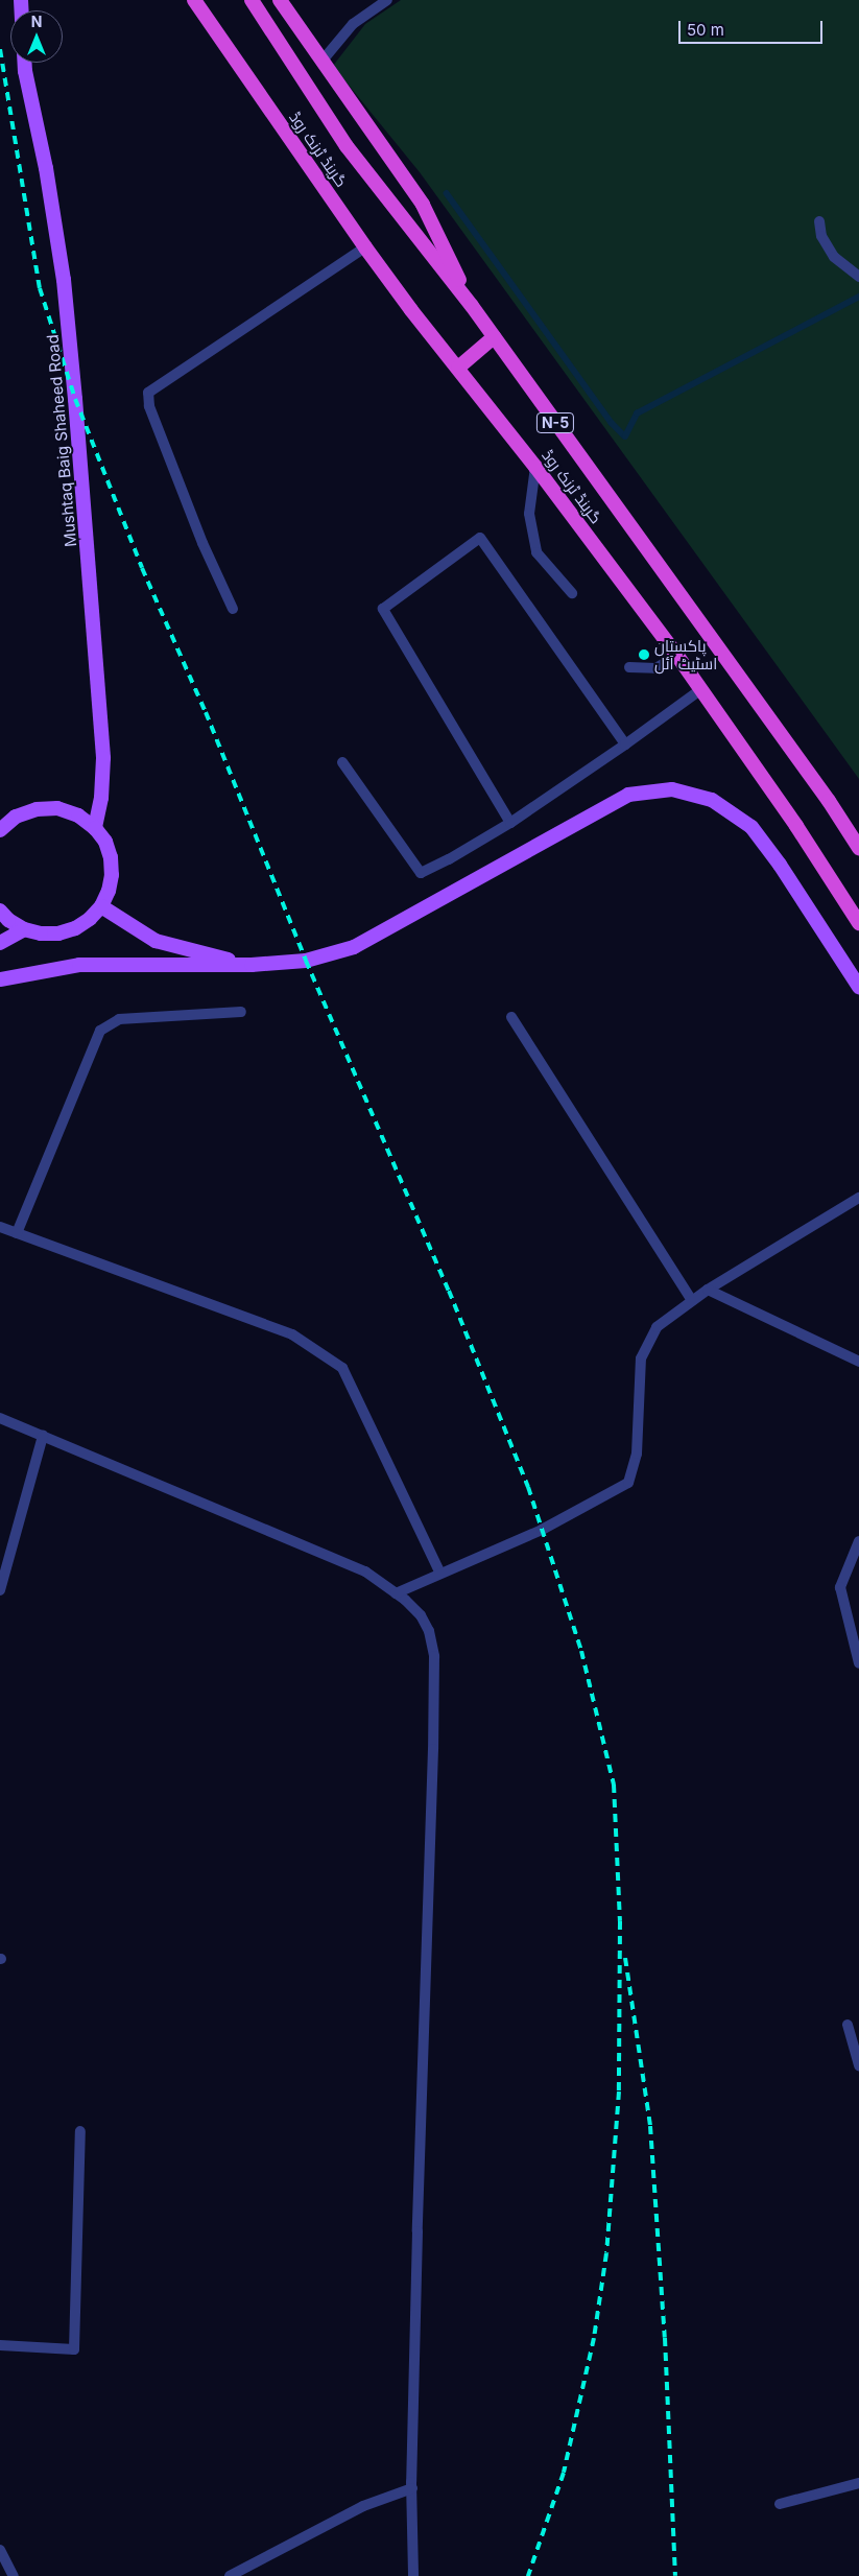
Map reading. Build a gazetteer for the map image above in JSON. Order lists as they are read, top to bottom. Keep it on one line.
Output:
{"streets":{"highway":["گرینڈ ٹرنک روڈ","N-5"],"main road":["Mushtaq Baig Shaheed Road"]},"places":["پاکستان اسٹیٹ آئل"],"scale_bar":"50 m","north":"top"}
